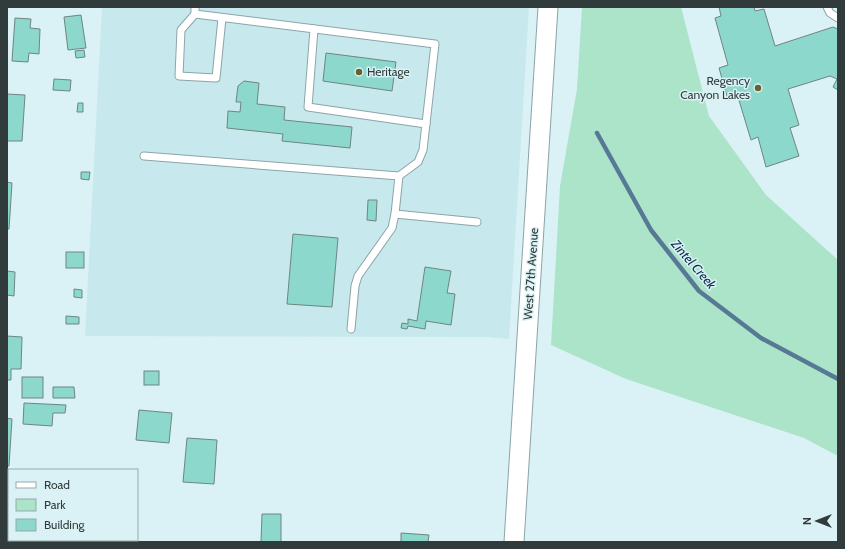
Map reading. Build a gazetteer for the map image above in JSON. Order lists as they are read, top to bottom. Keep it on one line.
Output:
{"streets":{"main road":["West 27th Avenue"]},"water":["Zintel Creek"],"places":["Heritage","Regency Canyon Lakes"],"legend":["Road","Park","Building"],"north":"left"}
